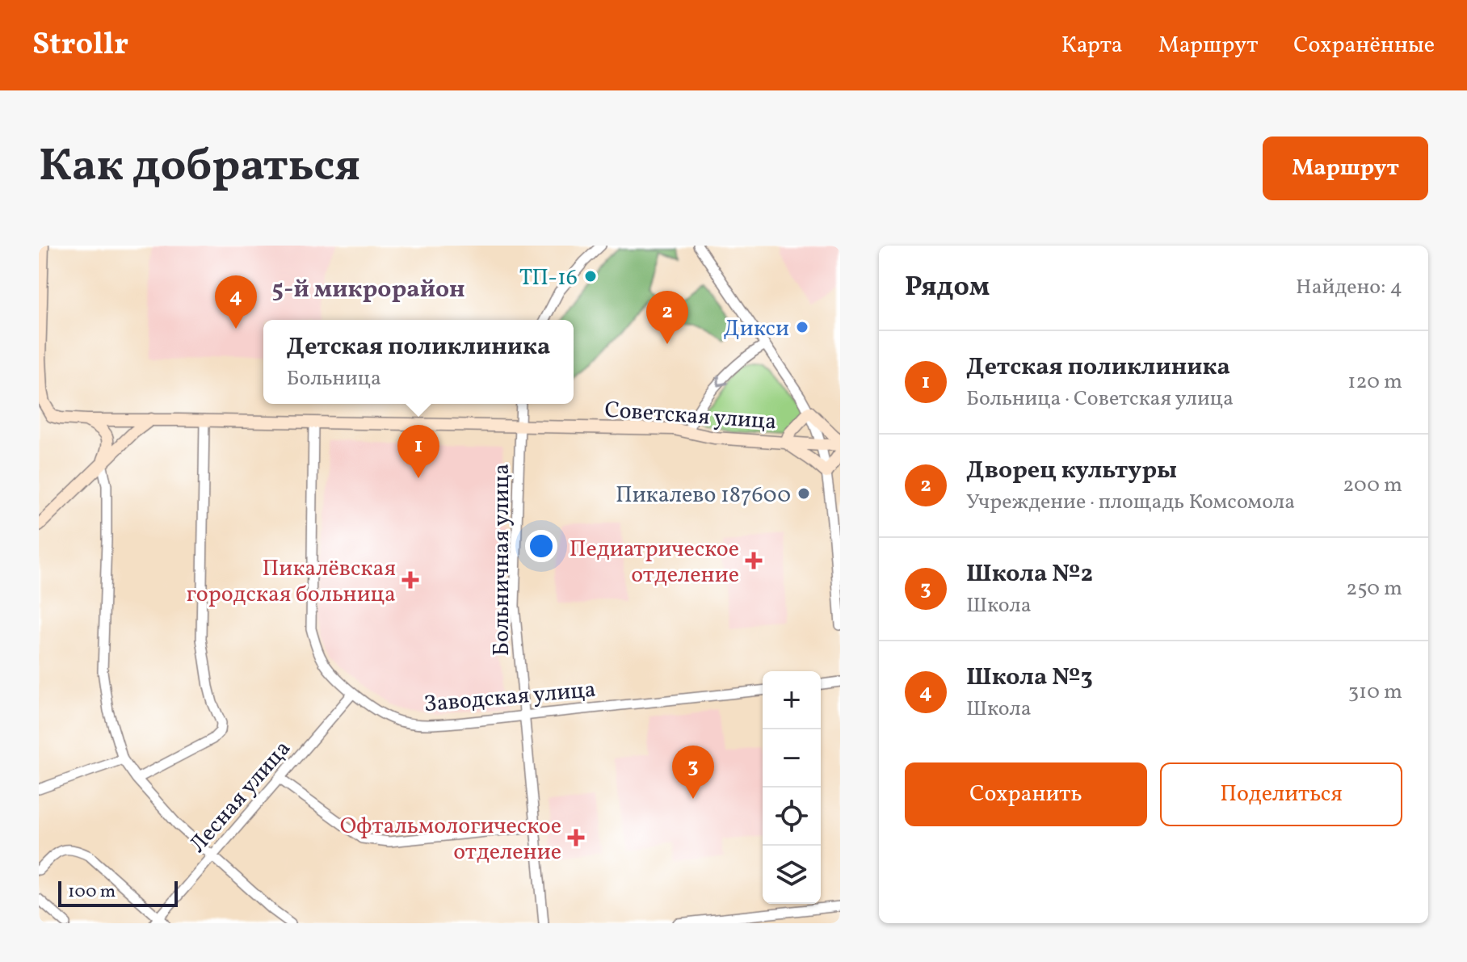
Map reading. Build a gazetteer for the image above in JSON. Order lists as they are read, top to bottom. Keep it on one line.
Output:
{"streets":{"street":["Советская улица","Больничная улица","Заводская улица","Лесная улица"]},"crossings":[["Советская улица","Больничная улица"],["Советская улица","Заводская улица"],["Больничная улица","Заводская улица"],["Заводская улица","Лесная улица"]],"districts":["5-й микрорайон"],"places":{"other":["ТП-16","Дикси","Пикалево 187600"],"health":["Педиатрическое отделение","Пикалёвская городская больница","Офтальмологическое отделение"]},"scale_bar":"100 m","page":{"header":"Strollr","nav":["Карта","Маршрут","Сохранённые"],"title":"Как добраться","buttons":["Маршрут",["Сохранить","Поделиться"]],"heading":["Рядом","Найдено: 4"],"pins":["4","2","1","3"],"popup":["Детская поликлиника","Больница"],"list":[{"mark":"1","name":"Детская поликлиника","note":"Больница · Советская улица","value":"120 m"},{"mark":"2","name":"Дворец культуры","note":"Учреждение · площадь Комсомола","value":"200 m"},{"mark":"3","name":"Школа №2","note":"Школа","value":"250 m"},{"mark":"4","name":"Школа №3","note":"Школа","value":"310 m"}],"map_buttons":["+","−"],"scale":"100 m"}}
